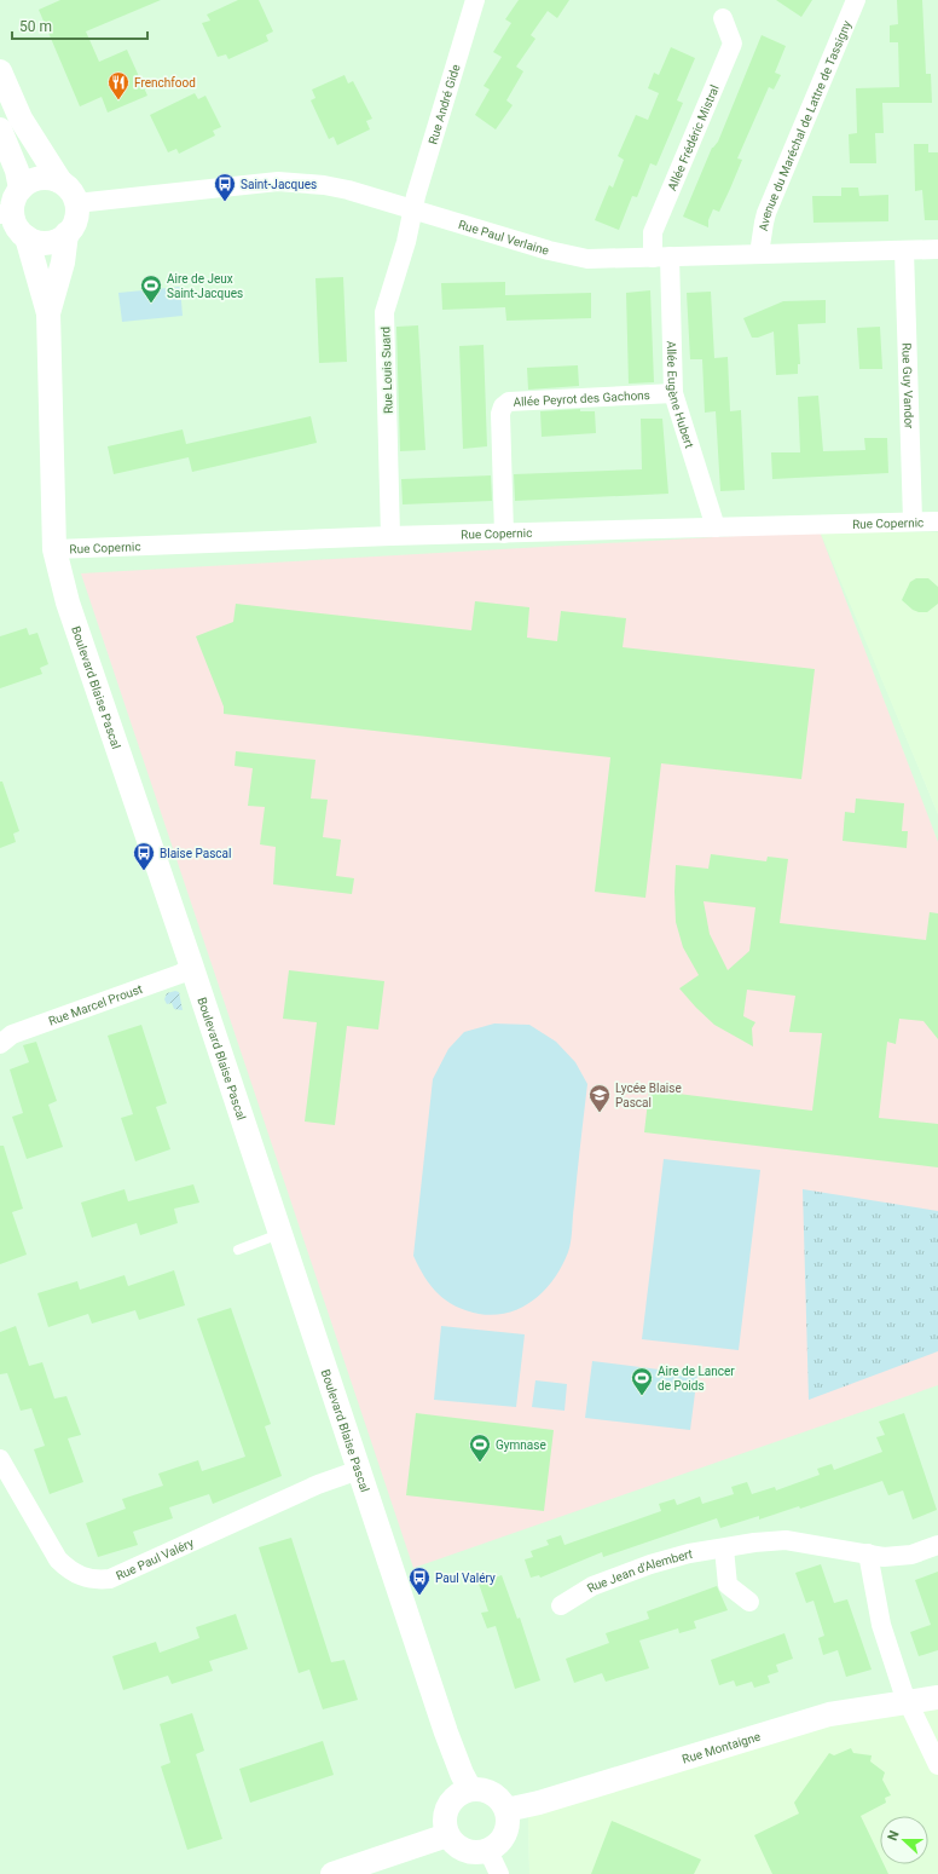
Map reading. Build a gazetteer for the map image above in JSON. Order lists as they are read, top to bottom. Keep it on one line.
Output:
{"streets":{"street":["Rue André Gide","Avenue du Maréchal de Lattre de Tassigny","Allée Frédéric Mistral","Rue Paul Verlaine","Rue Louis Suard","Rue Guy Vandor","Allée Eugène Hubert","Allée Peyrot des Gachons","Rue Copernic","Boulevard Blaise Pascal","Rue Marcel Proust","Rue Paul Valéry","Rue Jean d'Alembert","Rue Montaigne"]},"crossings":[["Rue André Gide","Rue Paul Verlaine"],["Rue André Gide","Rue Louis Suard"],["Avenue du Maréchal de Lattre de Tassigny","Rue Paul Verlaine"],["Allée Frédéric Mistral","Rue Paul Verlaine"],["Allée Frédéric Mistral","Allée Eugène Hubert"],["Rue Paul Verlaine","Rue Louis Suard"],["Rue Paul Verlaine","Rue Guy Vandor"],["Rue Paul Verlaine","Allée Eugène Hubert"],["Rue Paul Verlaine","Boulevard Blaise Pascal"],["Rue Louis Suard","Rue Copernic"],["Rue Guy Vandor","Rue Copernic"],["Allée Eugène Hubert","Allée Peyrot des Gachons"],["Allée Eugène Hubert","Rue Copernic"],["Allée Peyrot des Gachons","Rue Copernic"],["Rue Copernic","Boulevard Blaise Pascal"],["Boulevard Blaise Pascal","Rue Marcel Proust"],["Boulevard Blaise Pascal","Rue Paul Valéry"],["Boulevard Blaise Pascal","Rue Montaigne"]],"places":{"restaurant":["Frenchfood"],"bus stop":["Saint-Jacques","Blaise Pascal","Paul Valéry"],"sports":["Aire de Jeux Saint-Jacques","Aire de Lancer de Poids","Gymnase"],"school or university":["Lycée Blaise Pascal"]},"scale_bar":"50 m","north":"left"}
